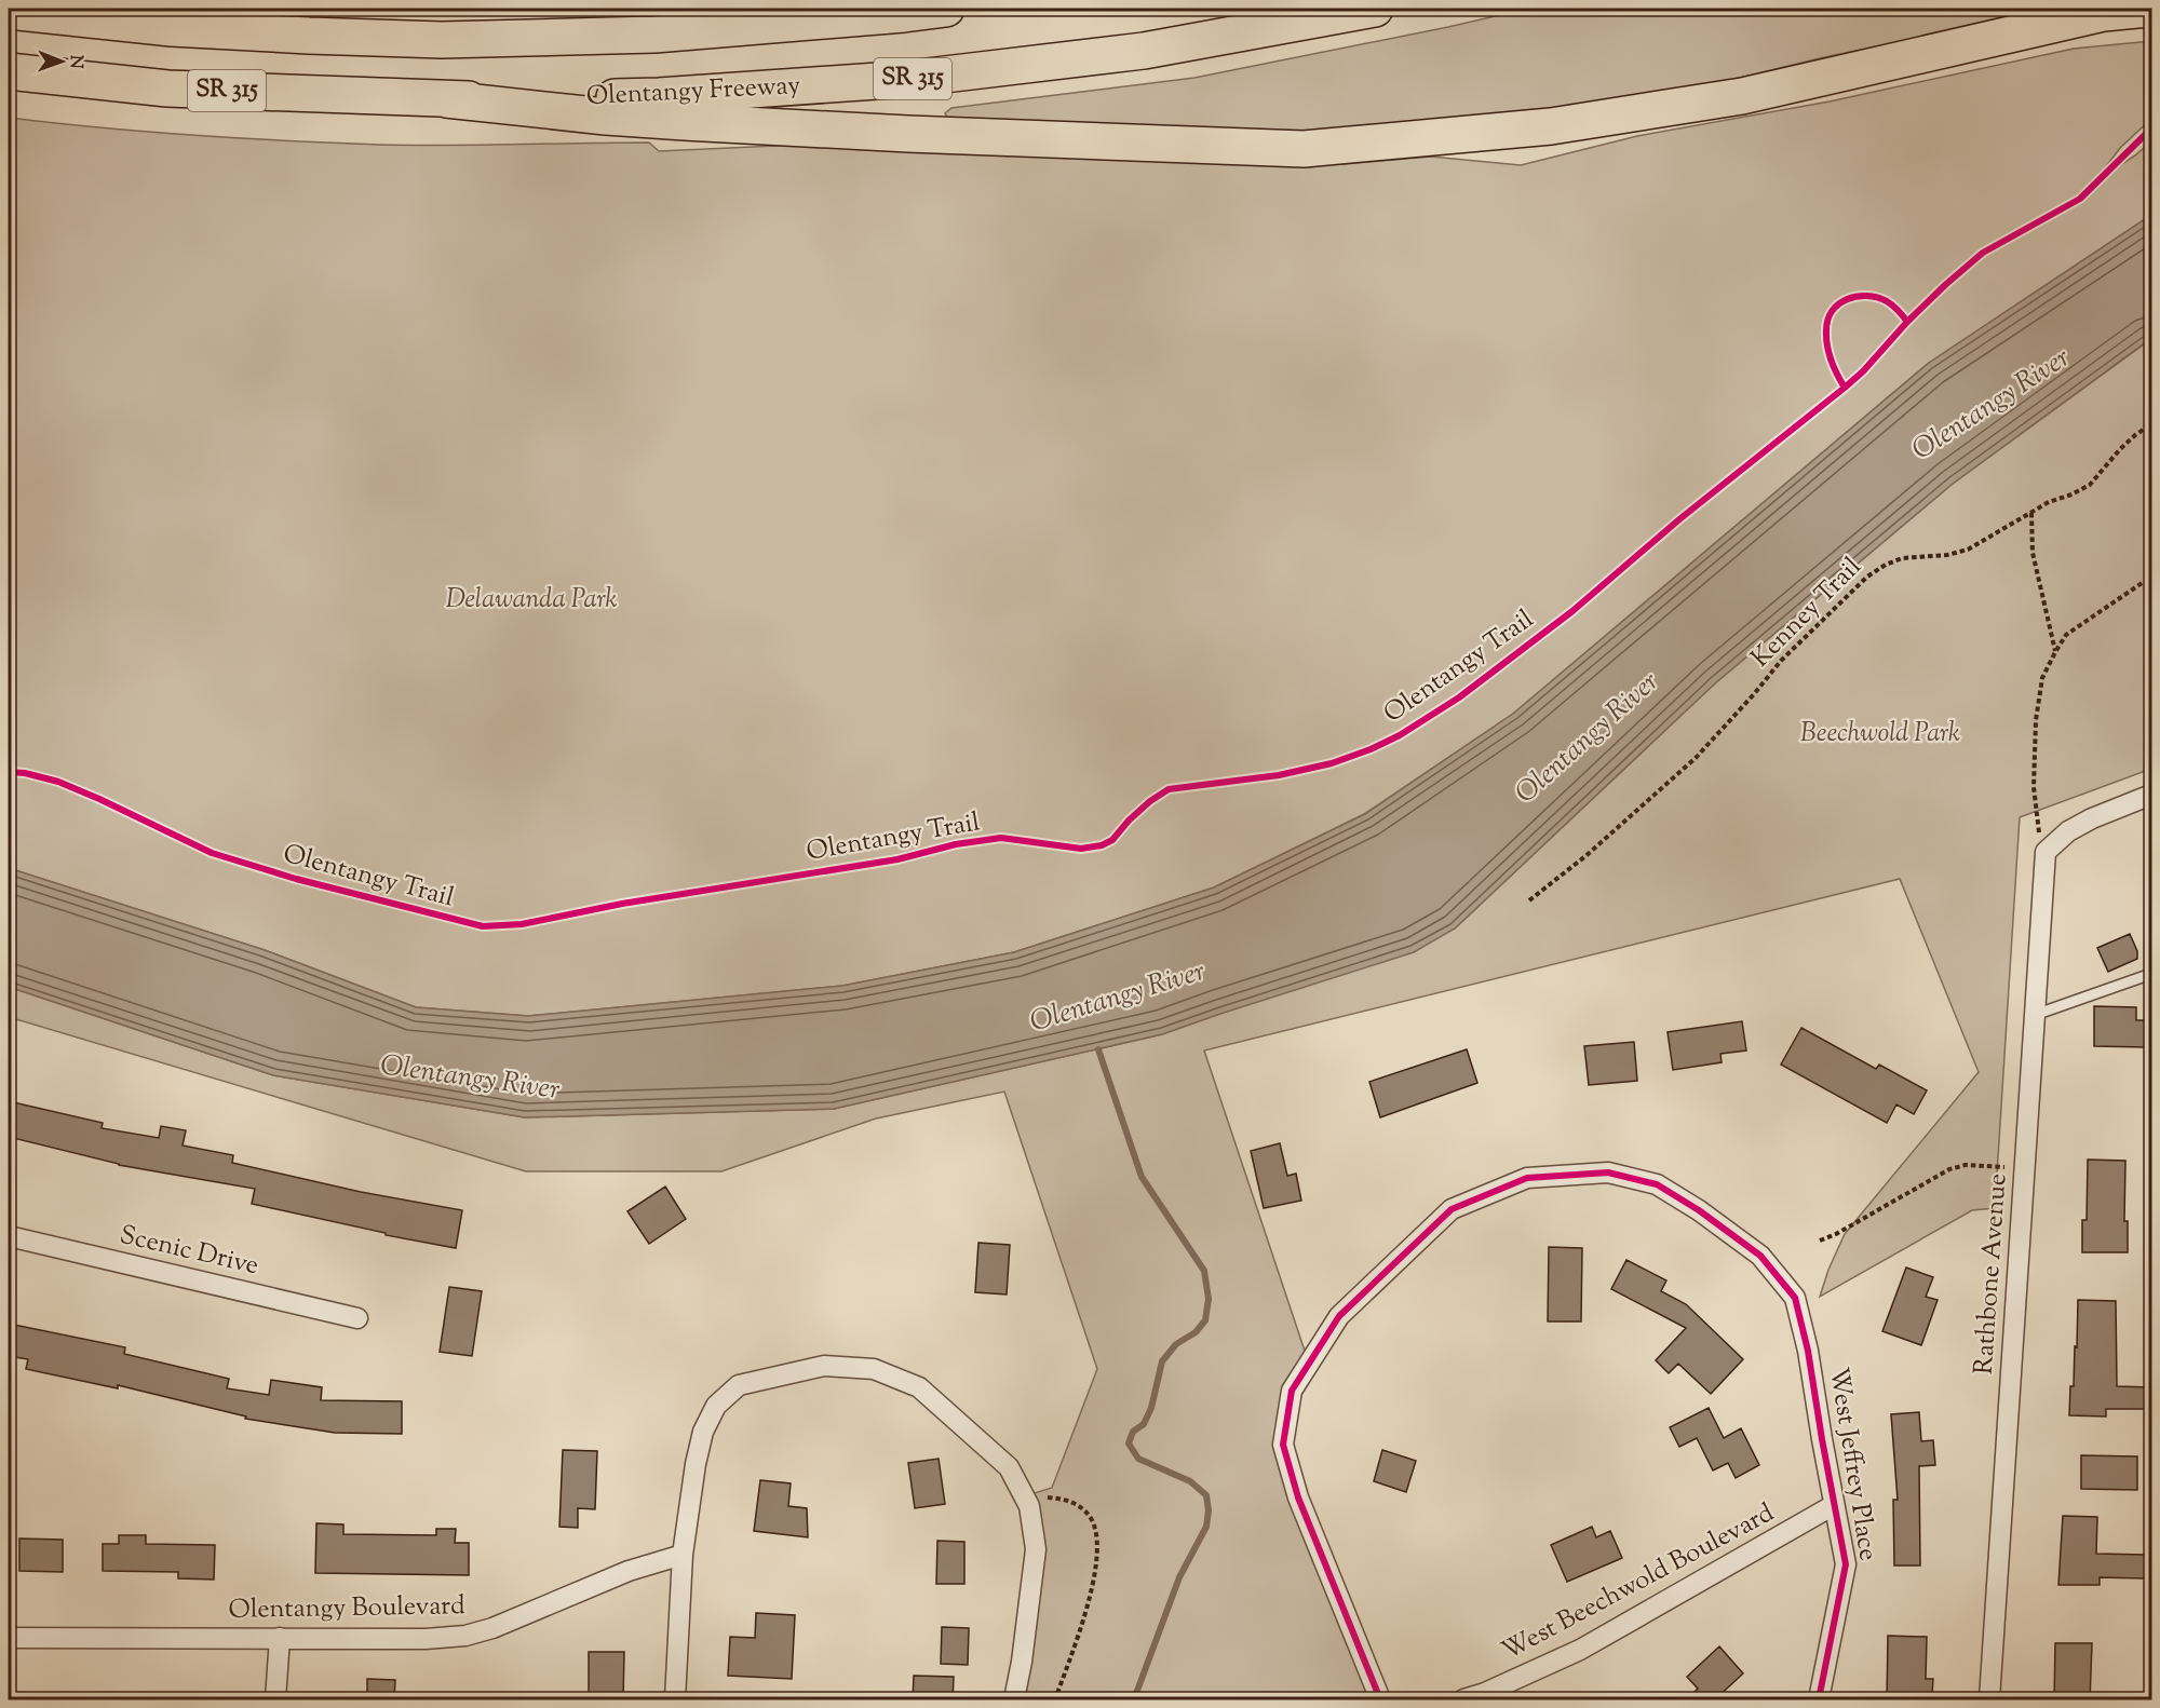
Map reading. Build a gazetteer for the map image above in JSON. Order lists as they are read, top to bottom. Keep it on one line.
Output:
{"streets":{"highway":["SR 315","Olentangy Freeway"],"street":["Scenic Drive","Rathbone Avenue","West Jeffrey Place","West Beechwold Boulevard","Olentangy Boulevard"],"path":["Kenney Trail"],"cycle path":["Olentangy Trail"]},"crossings":[["West Jeffrey Place","West Beechwold Boulevard"]],"water":["Olentangy River"],"parks":["Delawanda Park","Beechwold Park"],"north":"right"}
